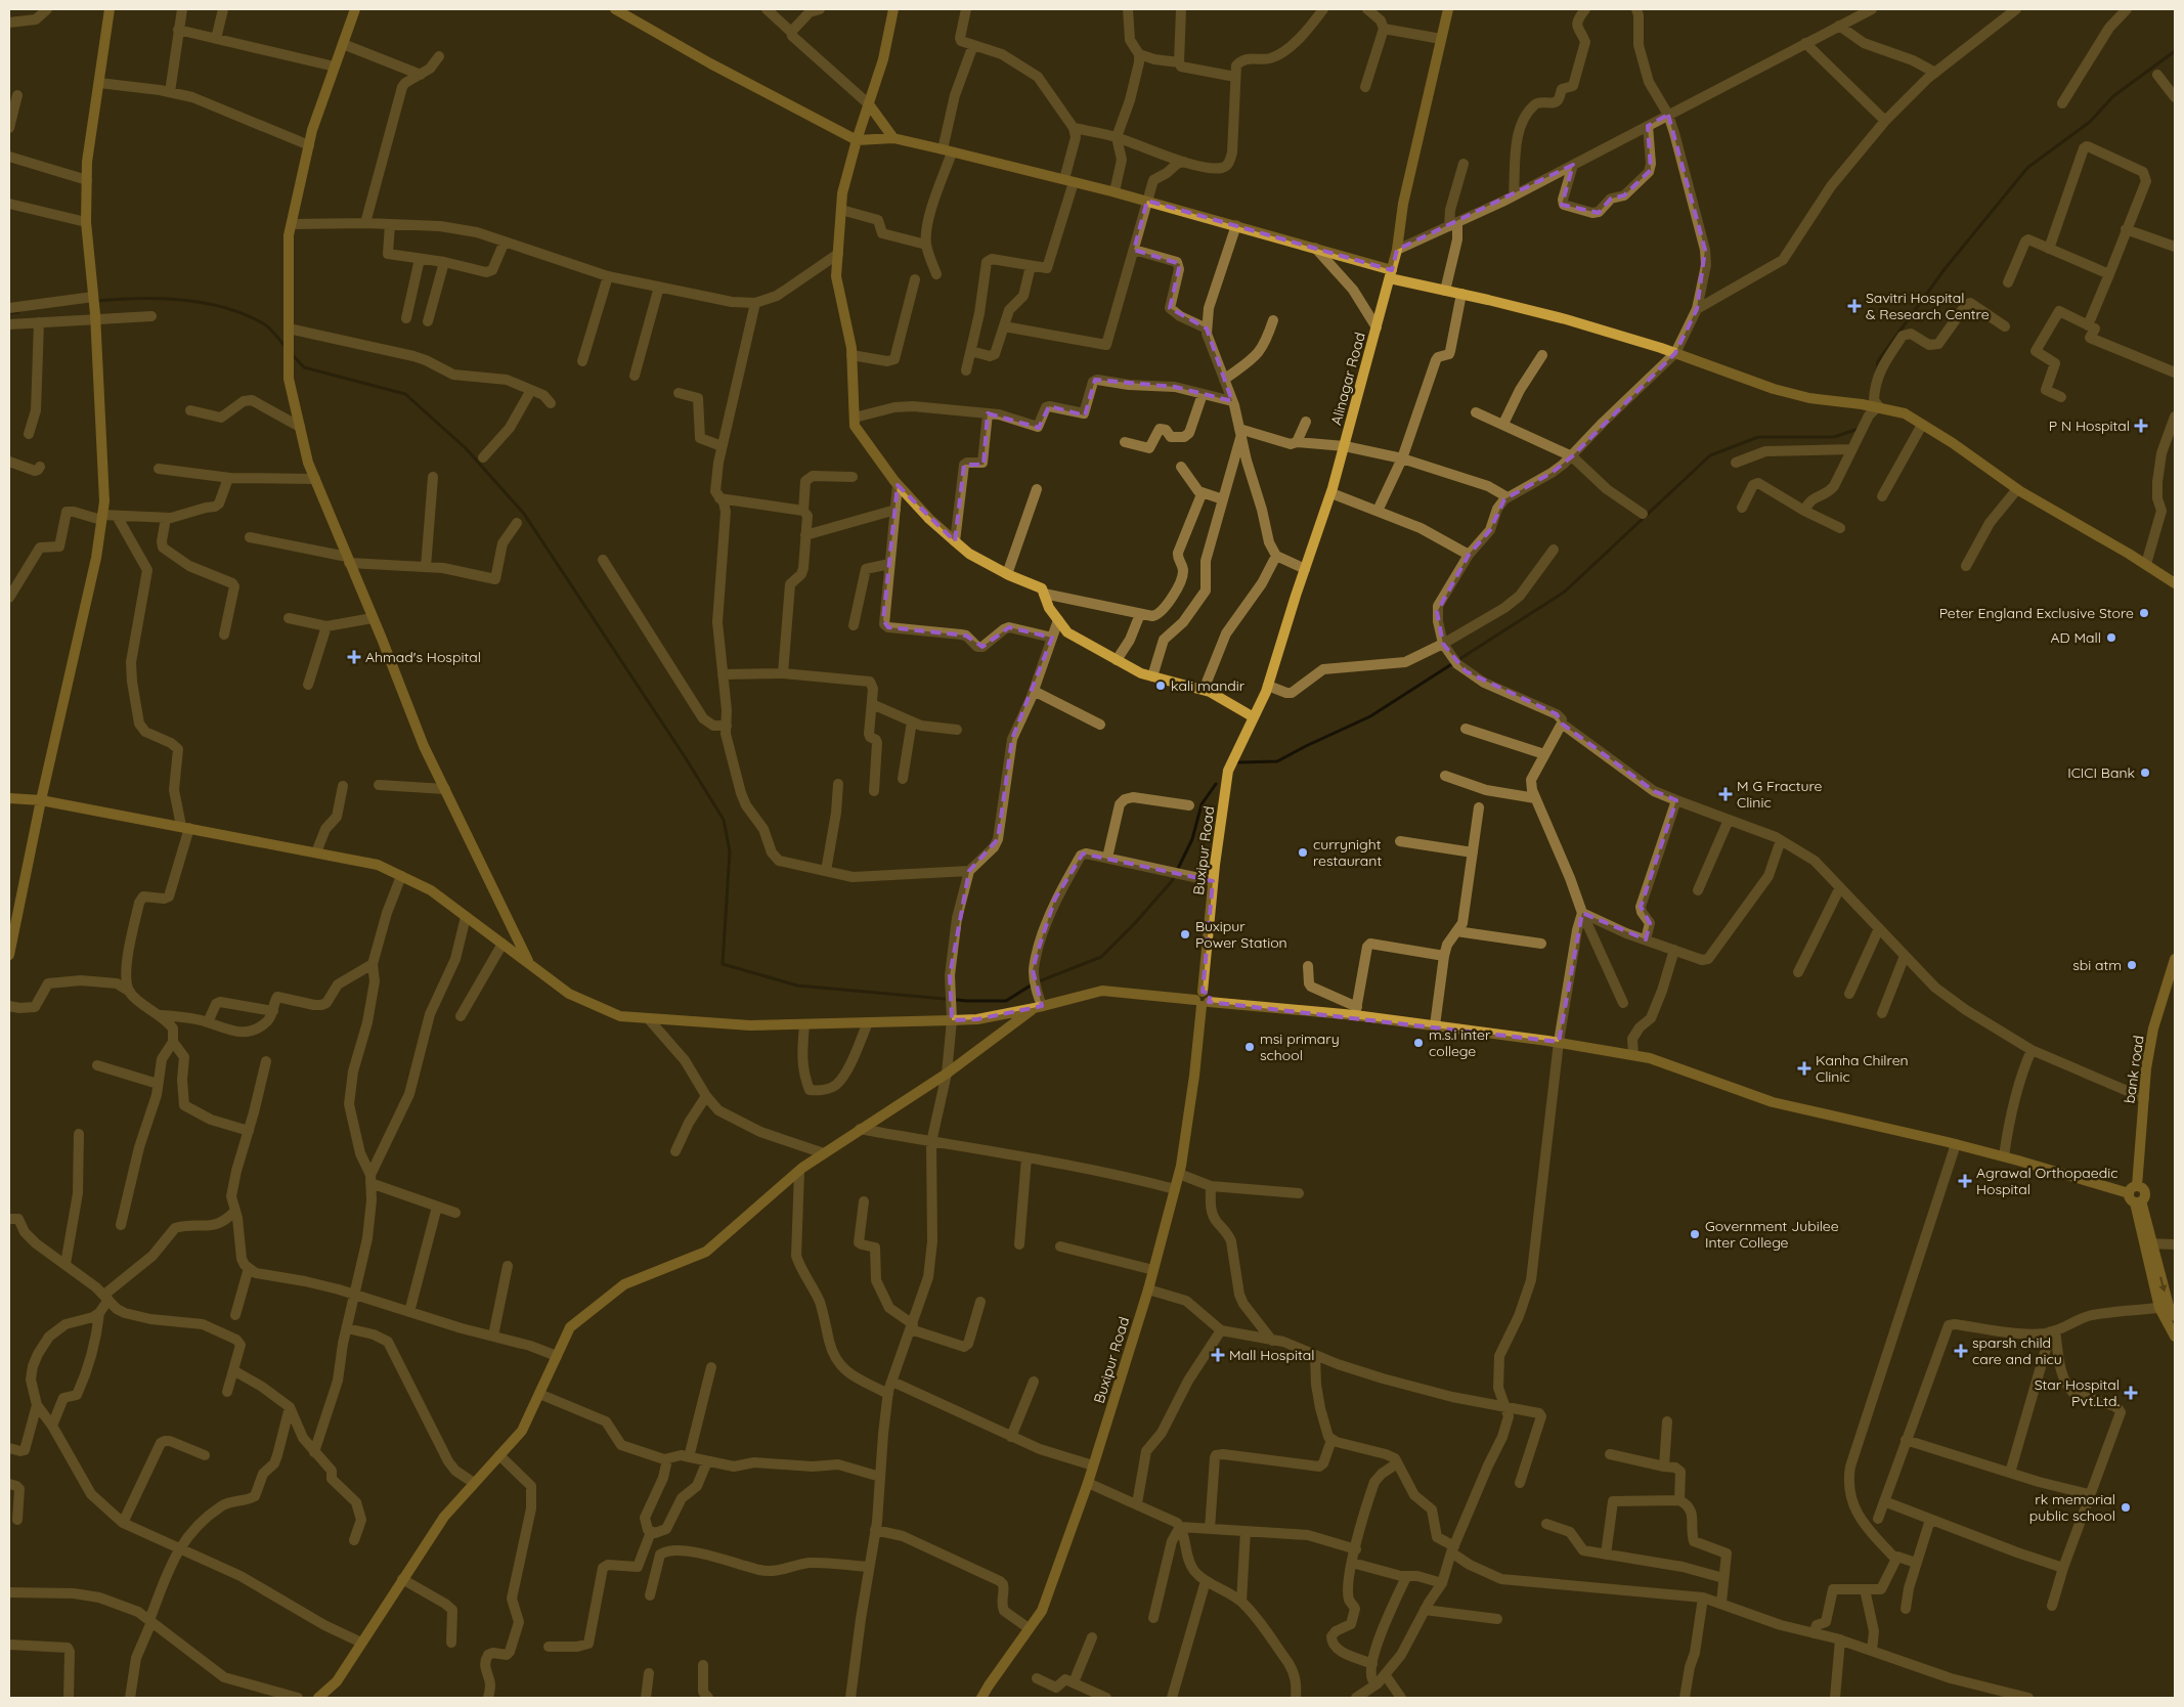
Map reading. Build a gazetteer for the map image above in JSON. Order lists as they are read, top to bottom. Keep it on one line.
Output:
{"streets":{"street":["Alinagar Road","Buxipur Road","bank road"]},"crossings":[["Alinagar Road","Buxipur Road"]],"places":{"health":["Savitri Hospital & Research Centre","P N Hospital","Ahmad's Hospital","M G Fracture Clinic","Kanha Chilren Clinic","Agrawal Orthopaedic Hospital","sparsh child care and nicu","Mall Hospital","Star Hospital Pvt.Ltd."],"other":["Peter England Exclusive Store","AD Mall","kali mandir","ICICI Bank","currynight restaurant","Buxipur Power Station","sbi atm","m.s.i inter college","msi primary school","Government Jubilee Inter College","rk memorial public school"]}}
